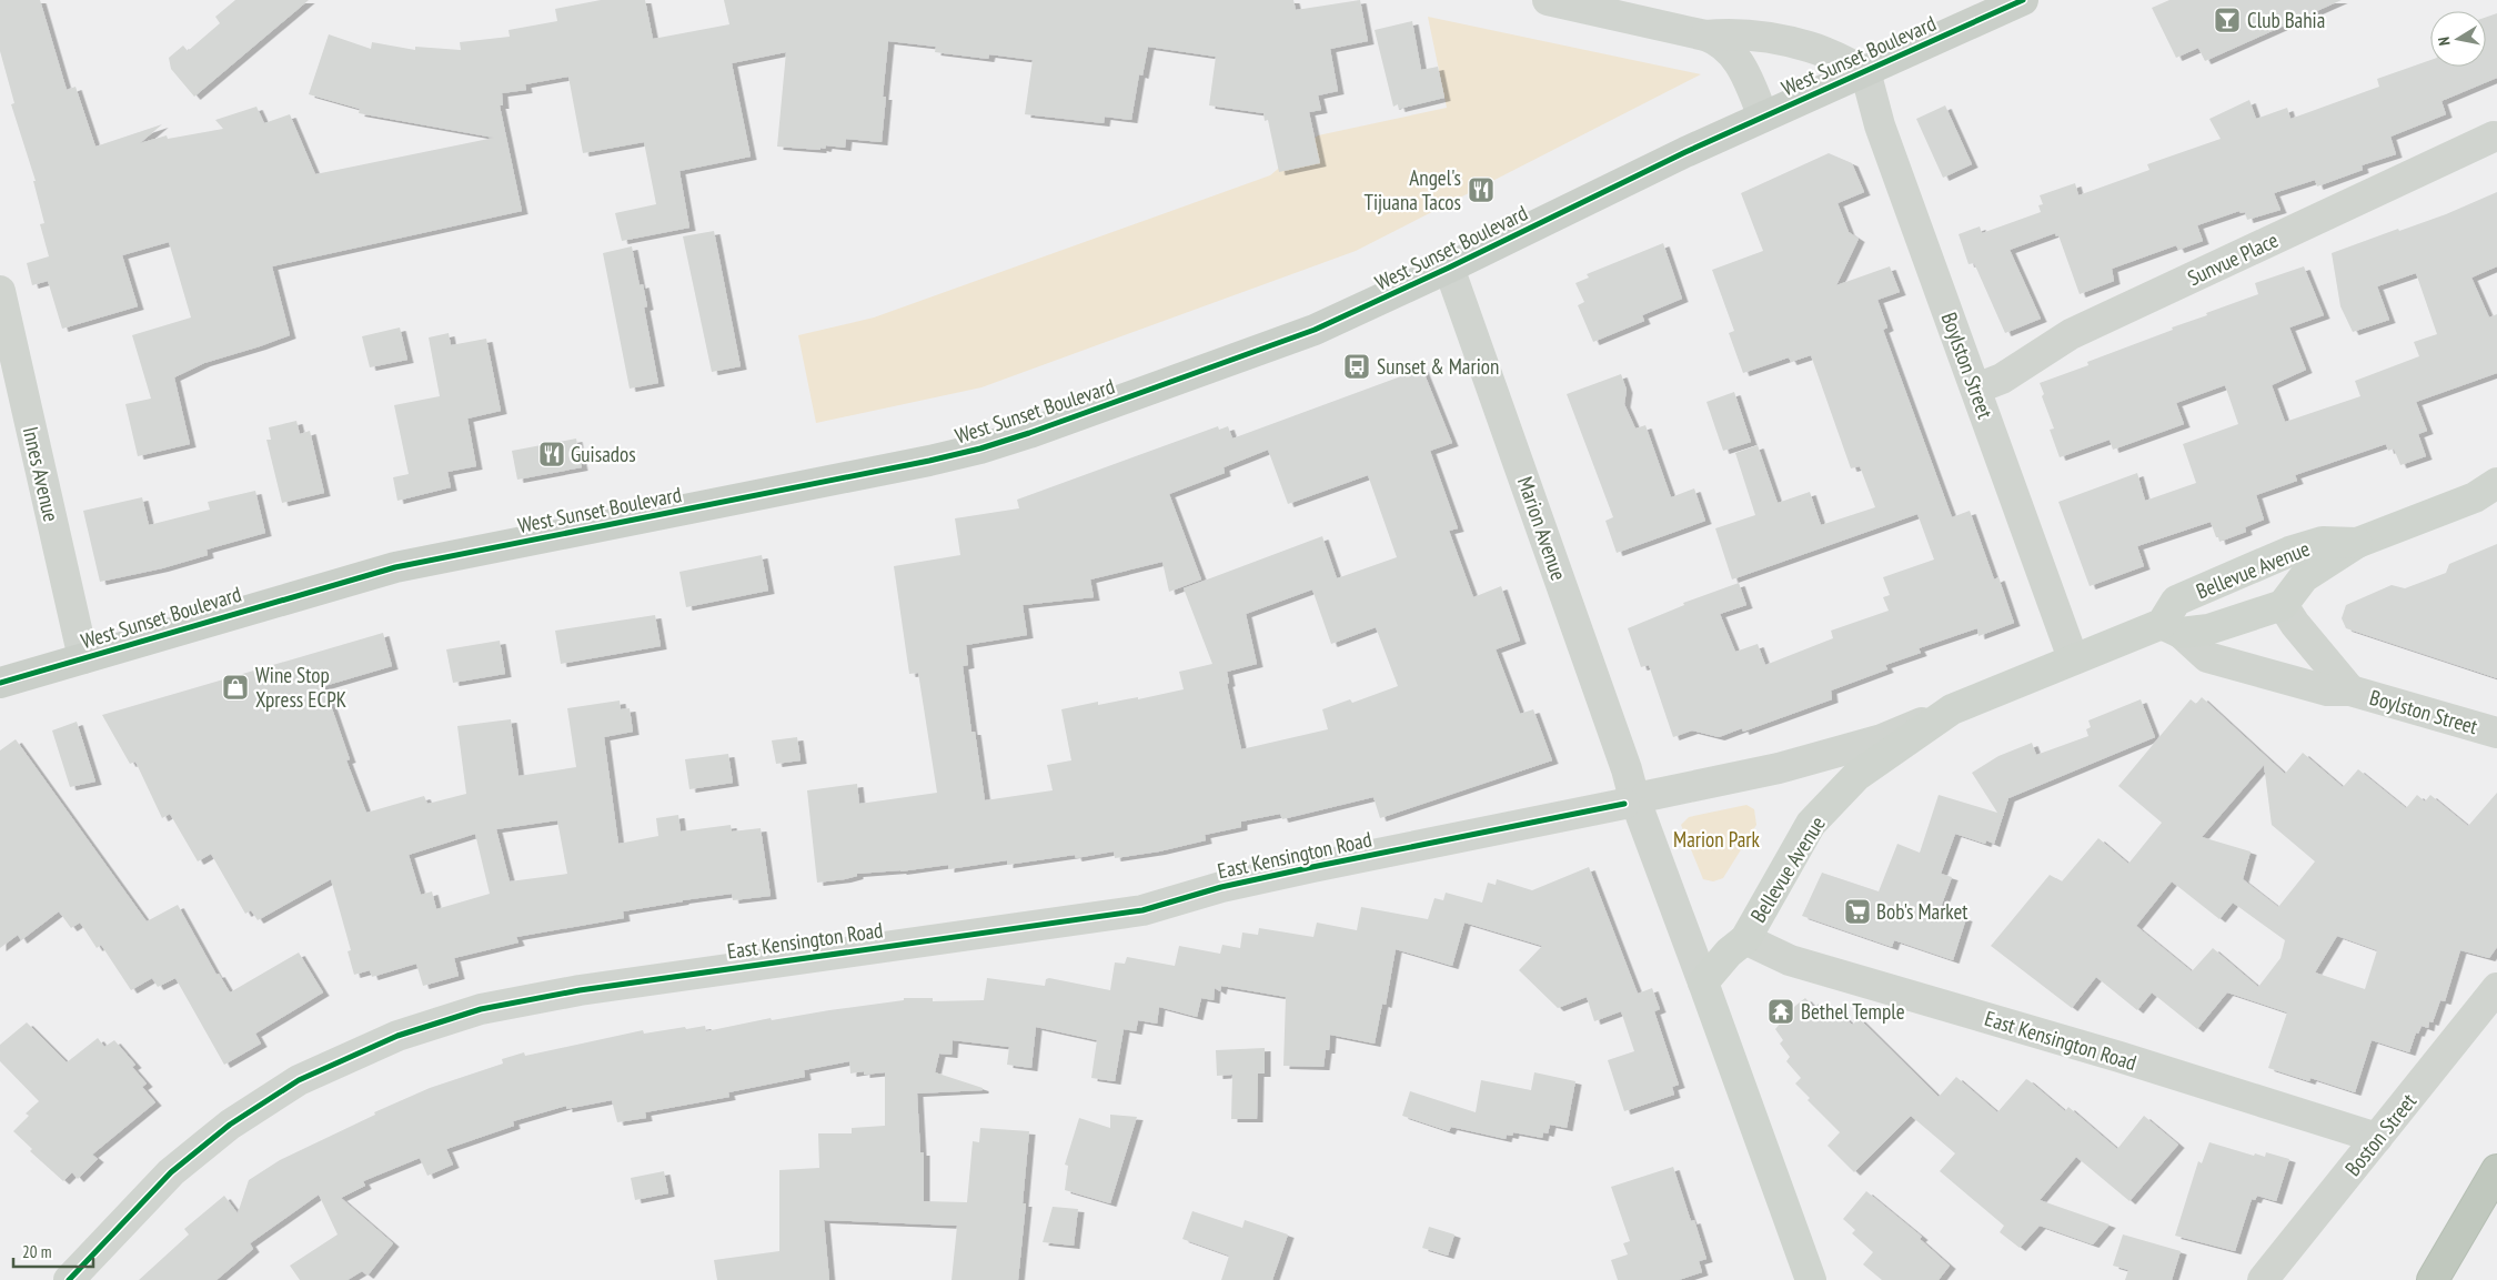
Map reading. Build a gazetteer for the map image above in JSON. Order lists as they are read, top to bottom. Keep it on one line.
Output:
{"streets":{"main road":["West Sunset Boulevard"],"street":["Sunvue Place","Boylston Street","Innes Avenue","Marion Avenue","Bellevue Avenue","East Kensington Road","Boston Street"]},"crossings":[["West Sunset Boulevard","Boylston Street"],["West Sunset Boulevard","Innes Avenue"],["West Sunset Boulevard","Marion Avenue"],["Sunvue Place","Boylston Street"],["Boylston Street","Bellevue Avenue"],["Marion Avenue","Bellevue Avenue"],["Marion Avenue","East Kensington Road"],["Bellevue Avenue","East Kensington Road"],["East Kensington Road","Boston Street"]],"parks":["Marion Park"],"places":{"bar":["Club Bahia"],"restaurant":["Angel's Tijuana Tacos","Guisados"],"bus stop":["Sunset & Marion"],"shop":["Wine Stop Xpress ECPK"],"supermarket":["Bob's Market"],"temple":["Bethel Temple"]},"scale_bar":"20 m","north":"left"}
